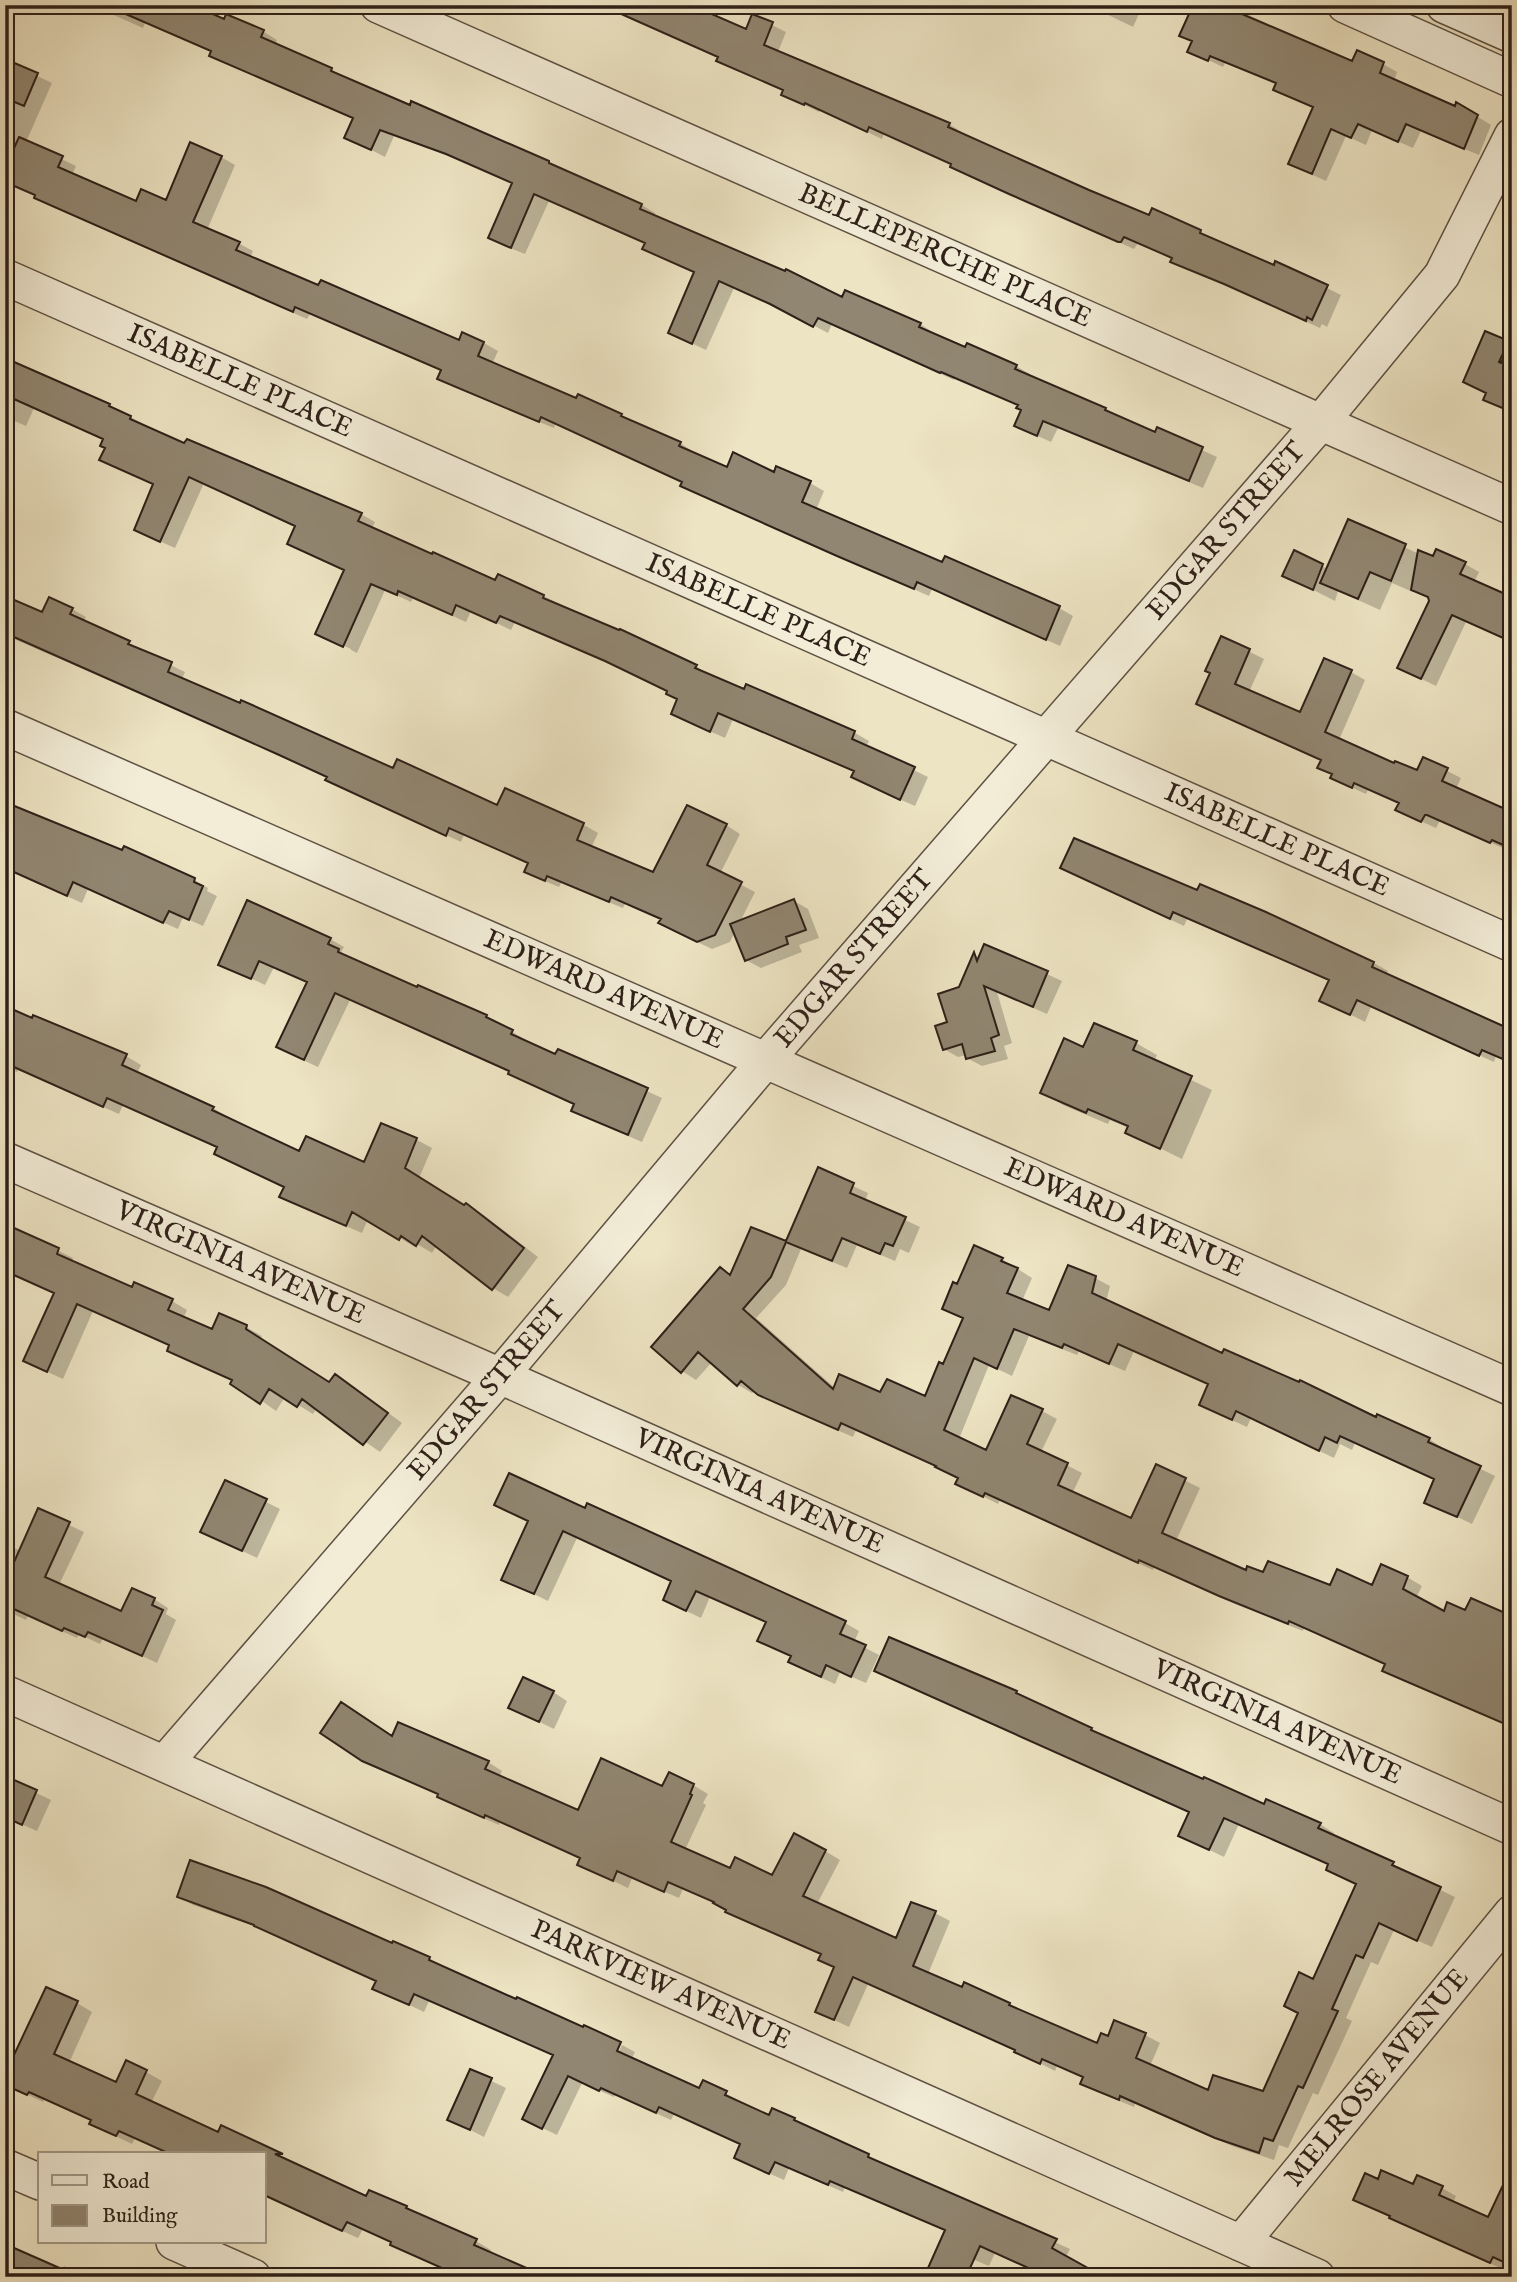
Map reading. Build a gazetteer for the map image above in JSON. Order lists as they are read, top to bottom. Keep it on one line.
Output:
{"streets":{"street":["BELLEPERCHE PLACE","ISABELLE PLACE","EDGAR STREET","EDWARD AVENUE","VIRGINIA AVENUE","PARKVIEW AVENUE","MELROSE AVENUE"]},"crossings":[["BELLEPERCHE PLACE","EDGAR STREET"],["ISABELLE PLACE","EDGAR STREET"],["EDGAR STREET","EDWARD AVENUE"],["EDGAR STREET","VIRGINIA AVENUE"],["EDGAR STREET","PARKVIEW AVENUE"],["PARKVIEW AVENUE","MELROSE AVENUE"]],"legend":["Road","Building"]}
